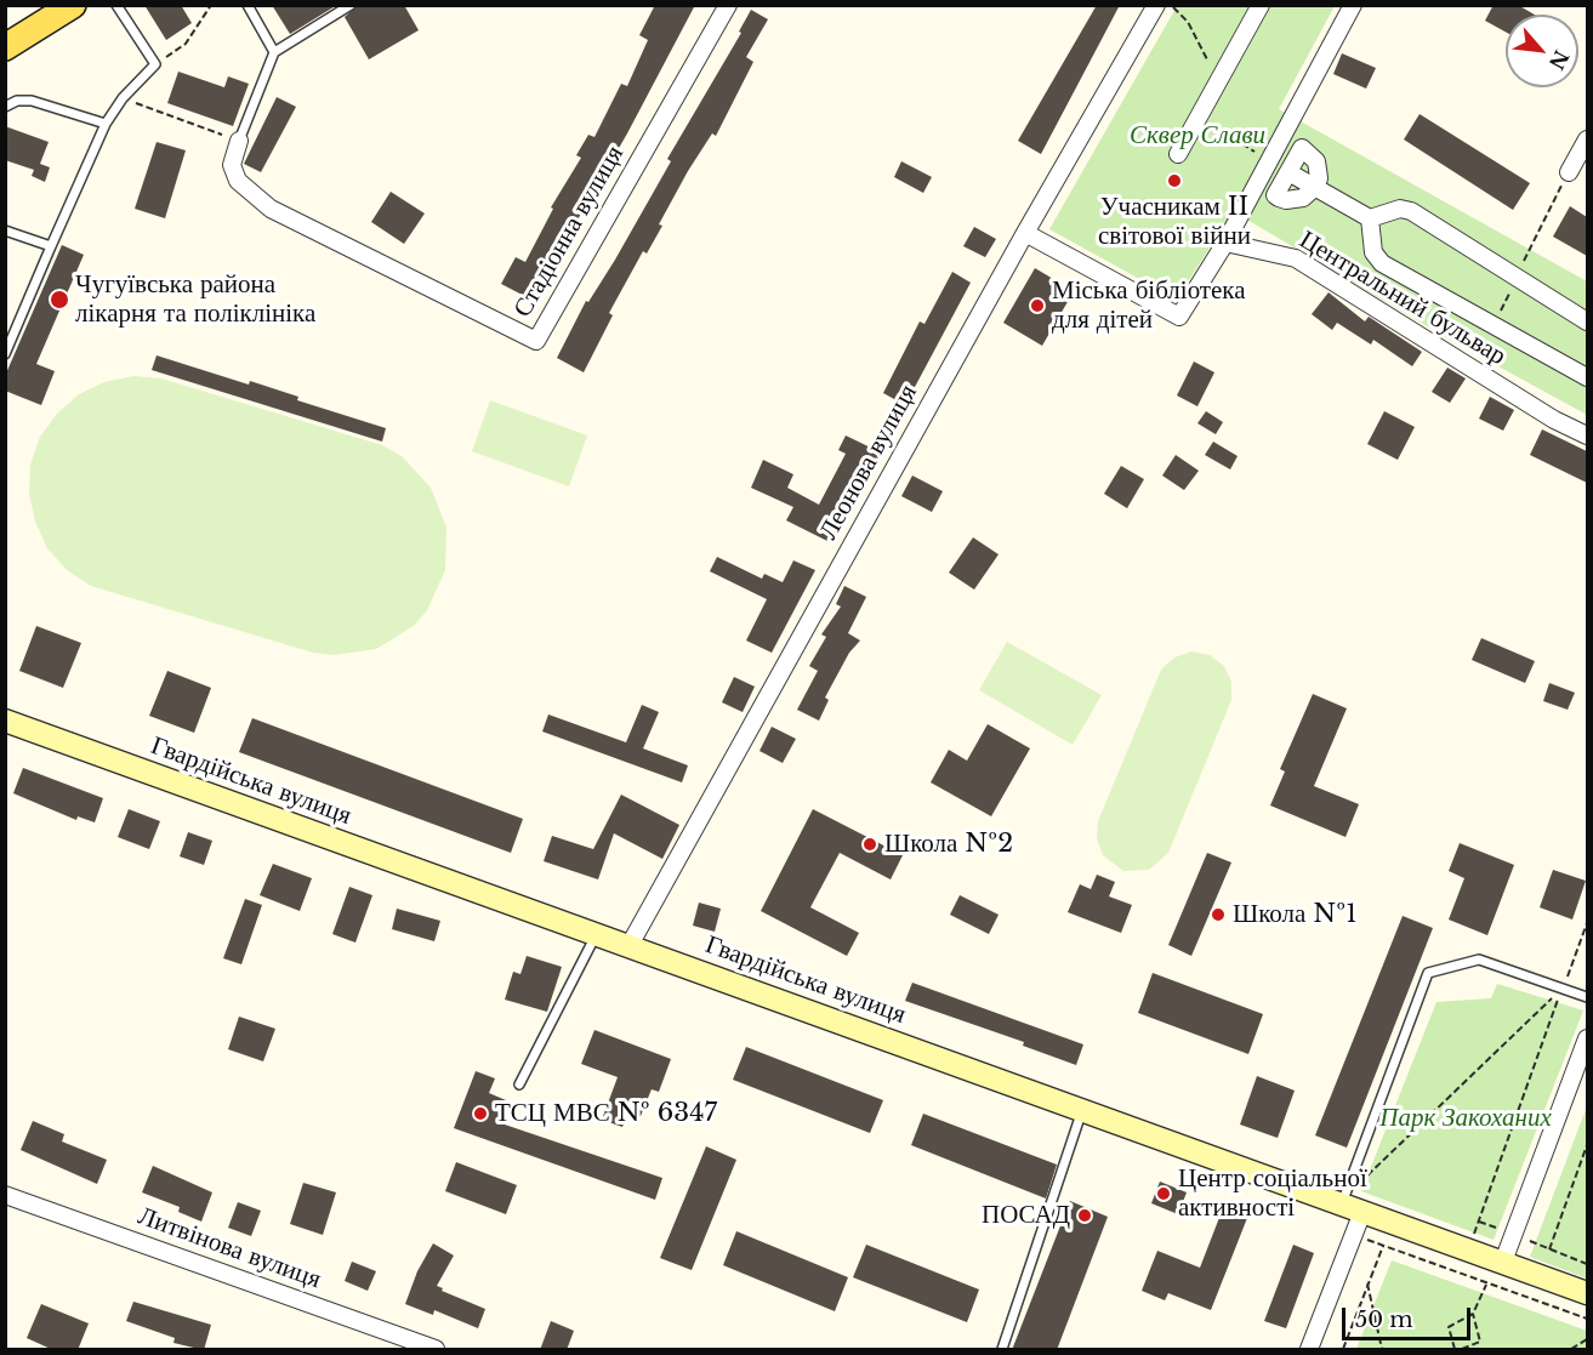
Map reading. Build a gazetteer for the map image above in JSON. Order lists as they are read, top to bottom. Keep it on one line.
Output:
{"streets":{"street":["Стадіонна вулиця","Центральний бульвар","Леонова вулиця","Гвардійська вулиця","Литвінова вулиця"]},"crossings":[["Леонова вулиця","Гвардійська вулиця"]],"parks":["Сквер Слави","Парк Закоханих"],"places":["Учасникам II світової війни","Чугуївська района лікарня та поліклініка","Міська бібліотека для дітей","Школа №2","Школа №1","ТСЦ МВС № 6347","Центр соціальної активності","ПОСАД"],"scale_bar":"50 m","north":"bottom right"}
